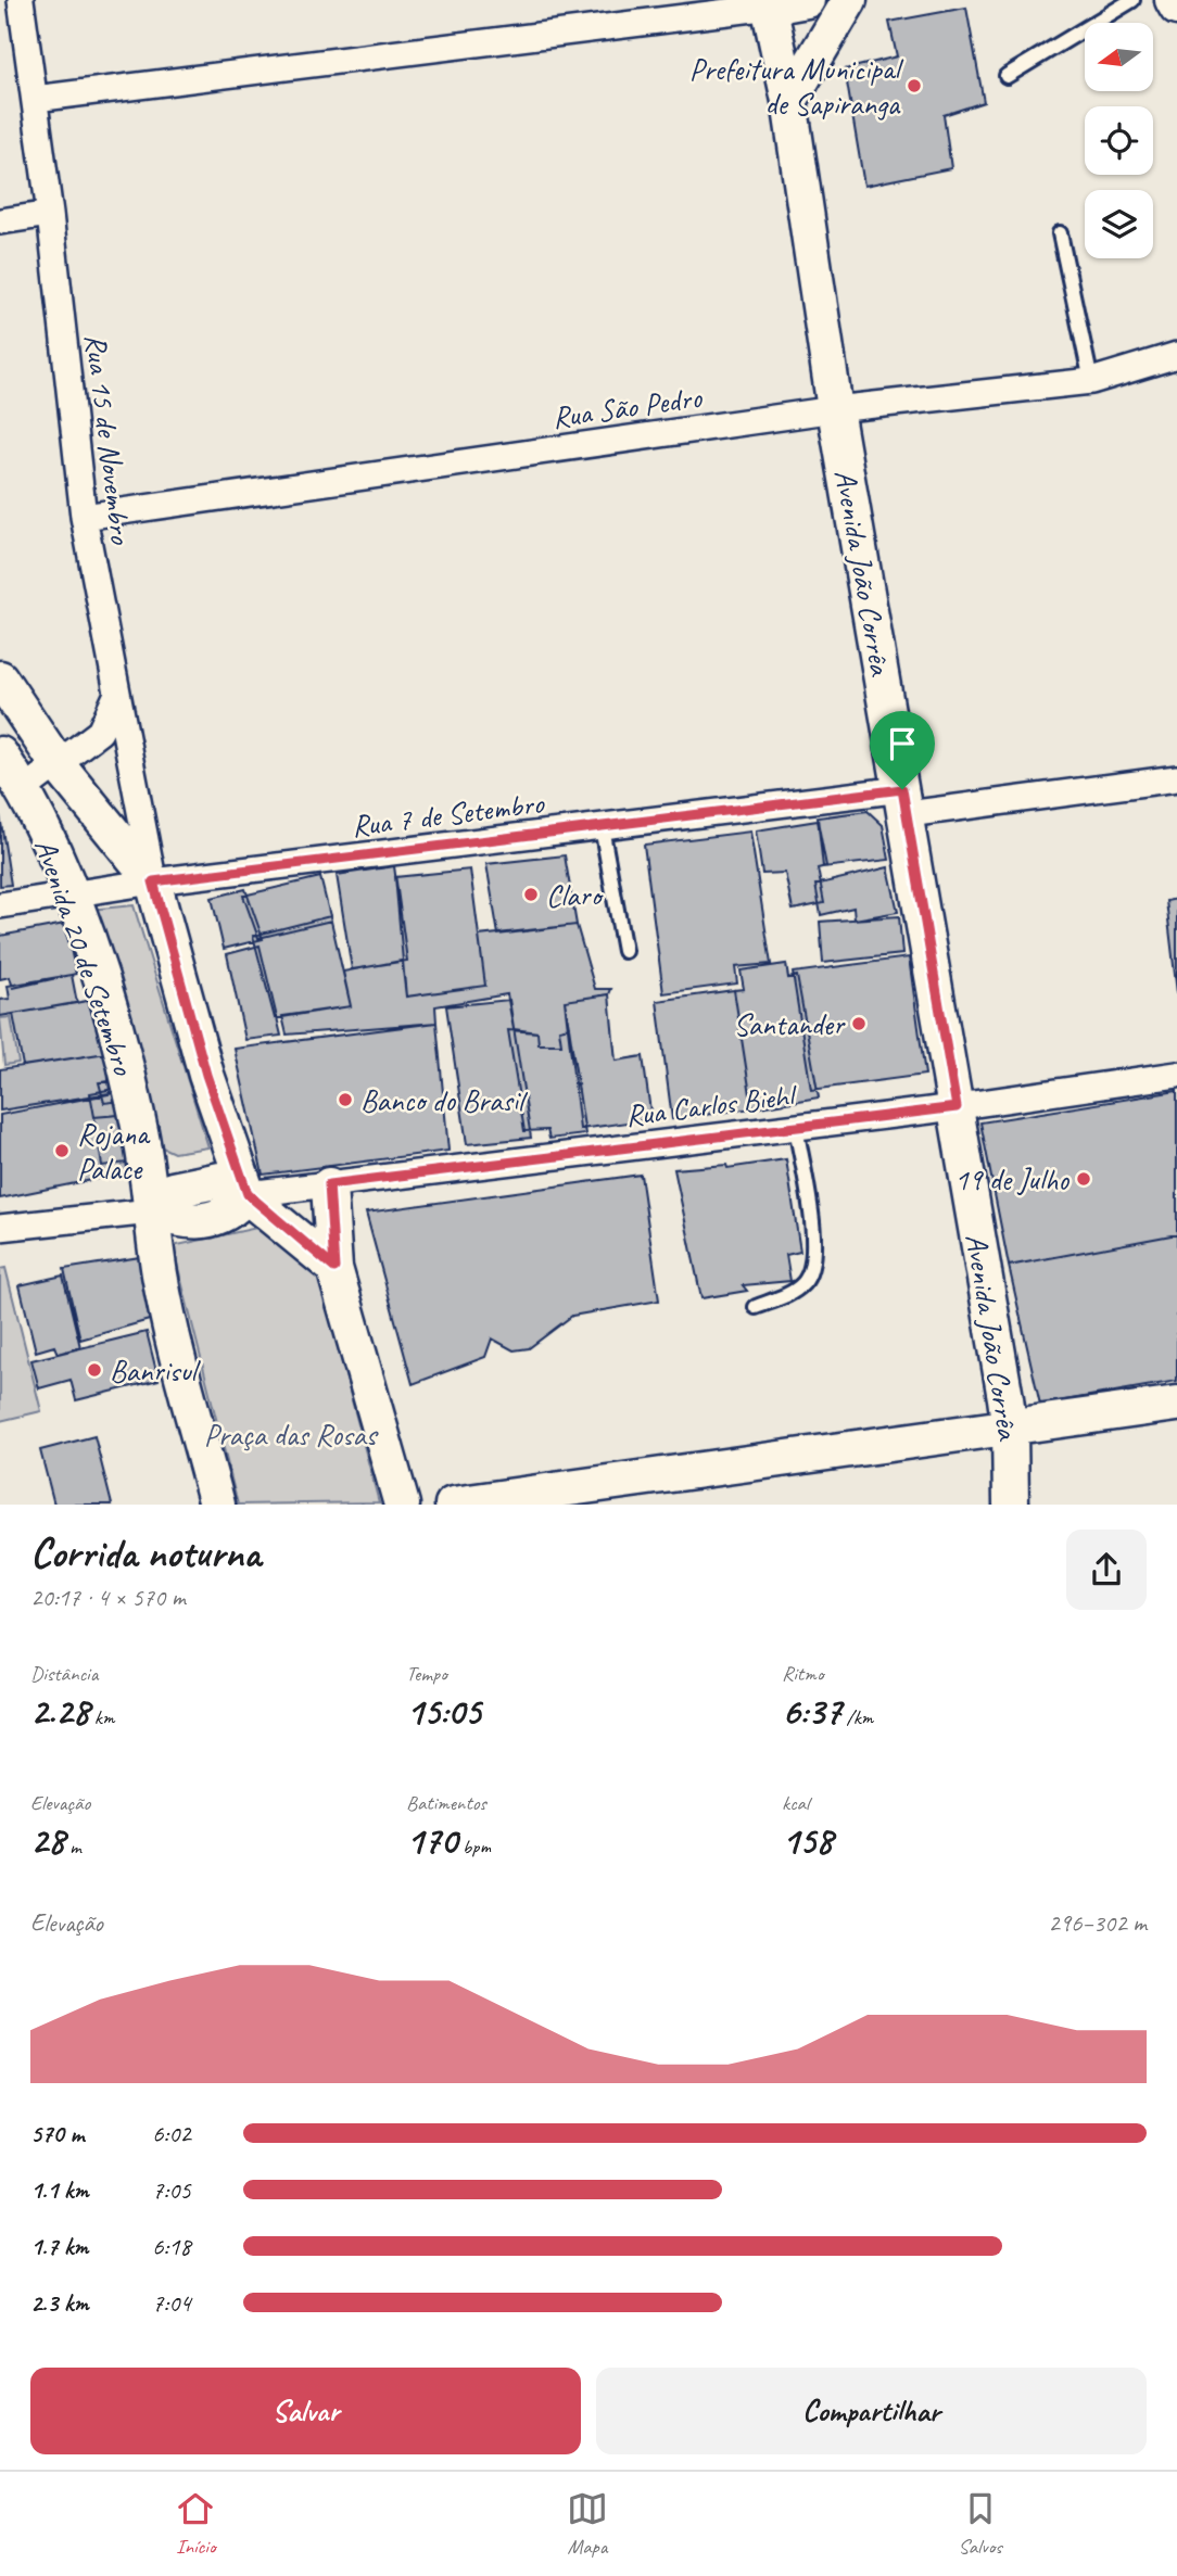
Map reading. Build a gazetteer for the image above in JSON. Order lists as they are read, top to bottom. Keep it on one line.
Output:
{"streets":{"main road":["Avenida João Corrêa","Avenida 20 de Setembro"],"street":["Rua São Pedro","Rua 15 de Novembro","Rua 7 de Setembro","Rua Carlos Biehl"]},"crossings":[["Rua São Pedro","Rua 15 de Novembro"],["Rua São Pedro","Avenida João Corrêa"],["Rua 15 de Novembro","Rua 7 de Setembro"],["Rua 15 de Novembro","Avenida 20 de Setembro"],["Avenida João Corrêa","Rua 7 de Setembro"],["Avenida João Corrêa","Rua Carlos Biehl"],["Rua 7 de Setembro","Avenida 20 de Setembro"],["Avenida 20 de Setembro","Rua Carlos Biehl"]],"parks":["Praça das Rosas"],"places":["Prefeitura Municipal de Sapiranga","Claro","Santander","Banco do Brasil","Rojana Palace","19 de Julho","Banrisul"],"north":"left","page":{"heading":["Corrida noturna","20:17 · 4 × 570 m"],"stats":[["Distância","2.28 km"],["Tempo","15:05"],["Ritmo","6:37 /km"],["Elevação","28 m"],["Batimentos","170 bpm"],["kcal","158"]],"chart":["Elevação","296–302 m"],"list":[{"name":"570 m","note":"6:02"},{"name":"1.1 km","note":"7:05"},{"name":"1.7 km","note":"6:18"},{"name":"2.3 km","note":"7:04"}],"buttons":["Salvar","Compartilhar"],"tabs":["Início","Mapa","Salvos"]}}
